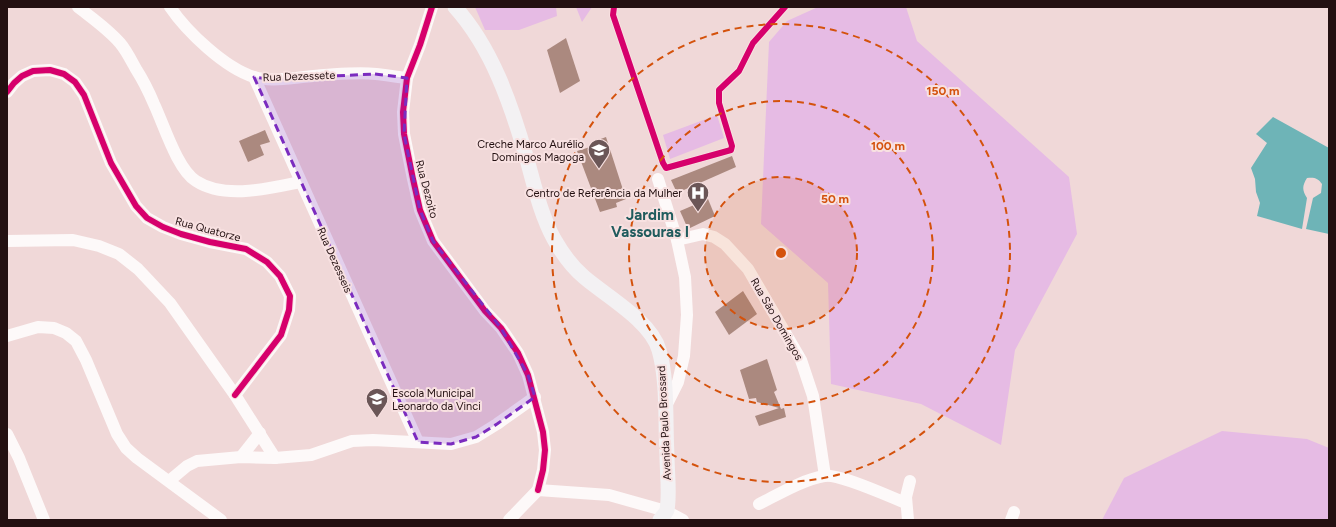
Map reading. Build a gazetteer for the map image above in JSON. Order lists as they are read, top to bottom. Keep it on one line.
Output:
{"streets":{"main road":["Avenida Paulo Brossard"],"street":["Rua Dezessete","Rua Dezoito","Rua Quatorze","Rua Dezesseis","Rua São Domingos"]},"crossings":[["Rua Dezessete","Rua Dezoito"],["Rua Dezessete","Rua Dezesseis"]],"districts":["Jardim Vassouras I"],"places":{"school or university":["Creche Marco Aurélio Domingos Magoga","Escola Municipal Leonardo da Vinci"],"hospital":["Centro de Referência da Mulher"]},"rings":["150 m","100 m","50 m"]}
